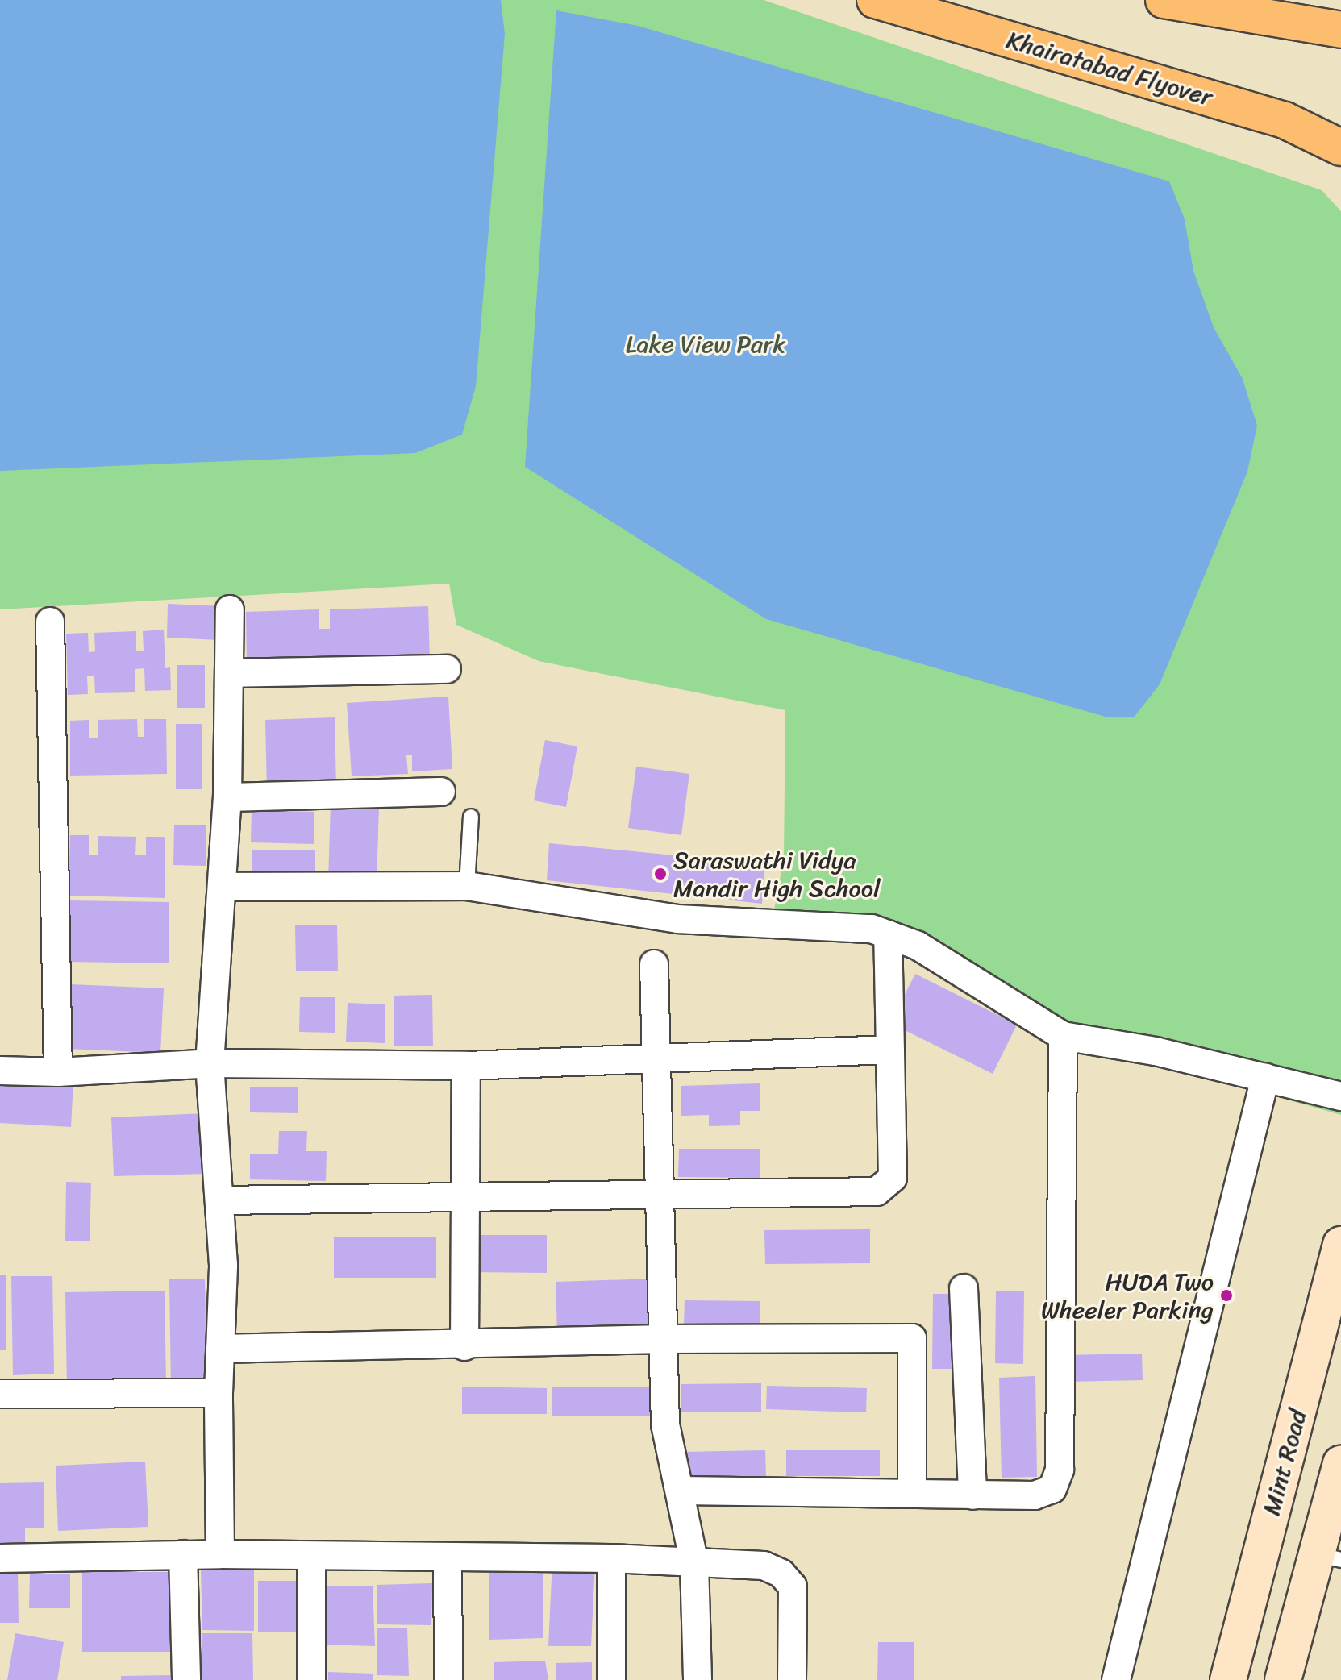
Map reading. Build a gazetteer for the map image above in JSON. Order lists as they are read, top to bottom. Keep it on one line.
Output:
{"streets":{"main road":["Khairatabad Flyover"],"street":["Mint Road"]},"parks":["Lake View Park"],"places":["Saraswathi Vidya Mandir High School","HUDA Two Wheeler Parking"]}
